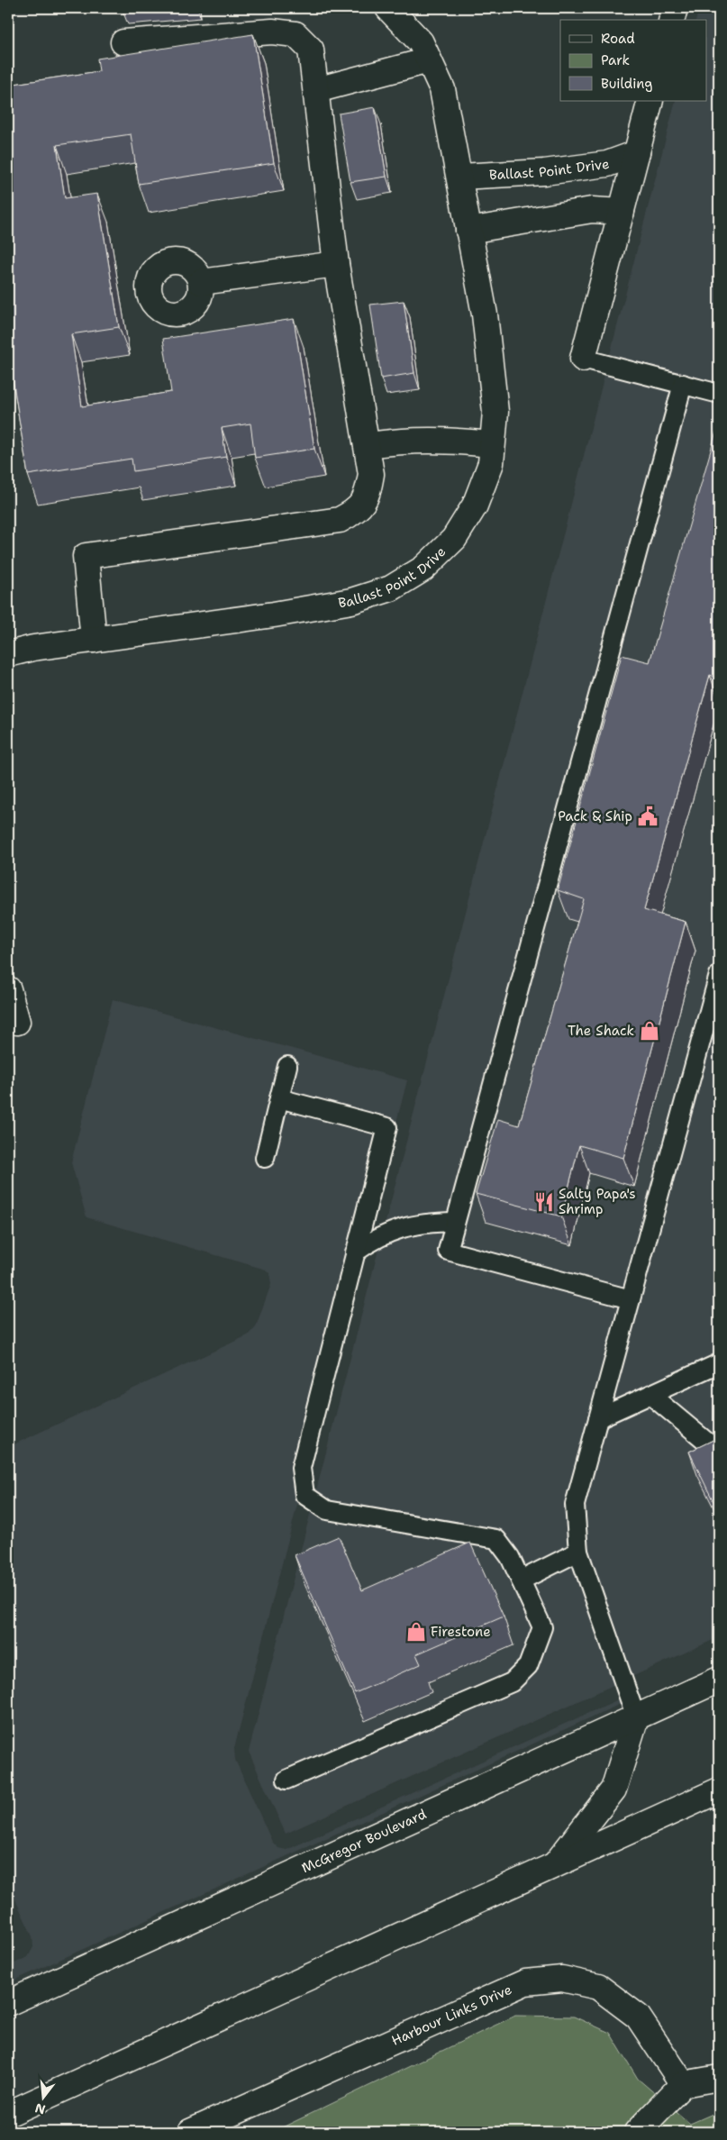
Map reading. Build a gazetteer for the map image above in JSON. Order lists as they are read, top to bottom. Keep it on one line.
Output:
{"streets":{"street":["Ballast Point Drive","McGregor Boulevard","Harbour Links Drive"]},"places":{"public building":["Pack & Ship"],"shop":["The Shack","Firestone"],"restaurant":["Salty Papa's Shrimp"]},"legend":["Road","Park","Building"],"north":"bottom"}
